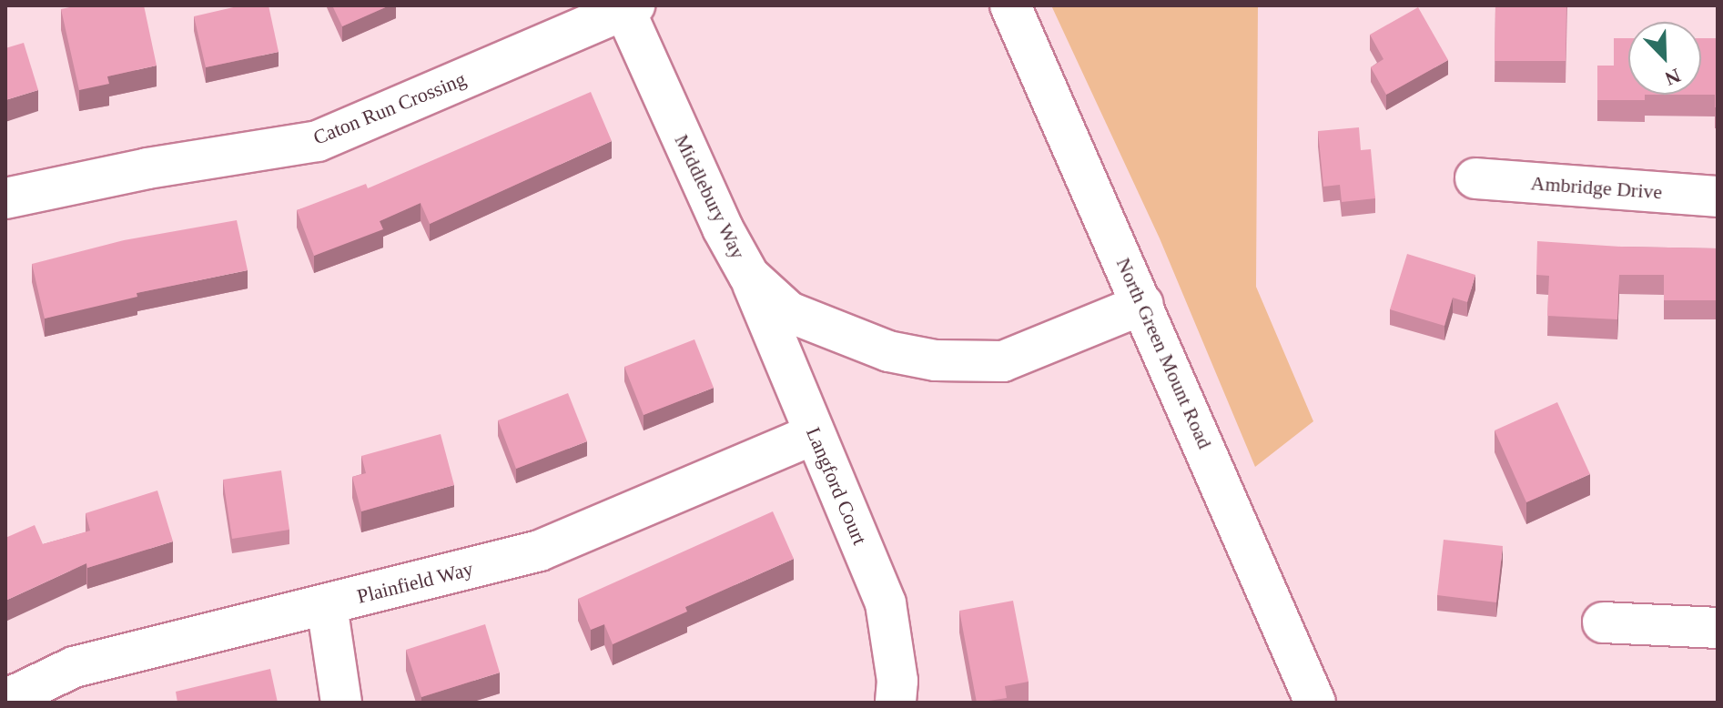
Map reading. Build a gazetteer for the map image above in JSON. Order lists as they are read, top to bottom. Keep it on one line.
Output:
{"streets":{"street":["Caton Run Crossing","Ambridge Drive","Middlebury Way","North Green Mount Road","Langford Court","Plainfield Way"]},"crossings":[["Caton Run Crossing","Middlebury Way"],["Middlebury Way","North Green Mount Road"],["Middlebury Way","Langford Court"],["Langford Court","Plainfield Way"]],"north":"bottom right"}
